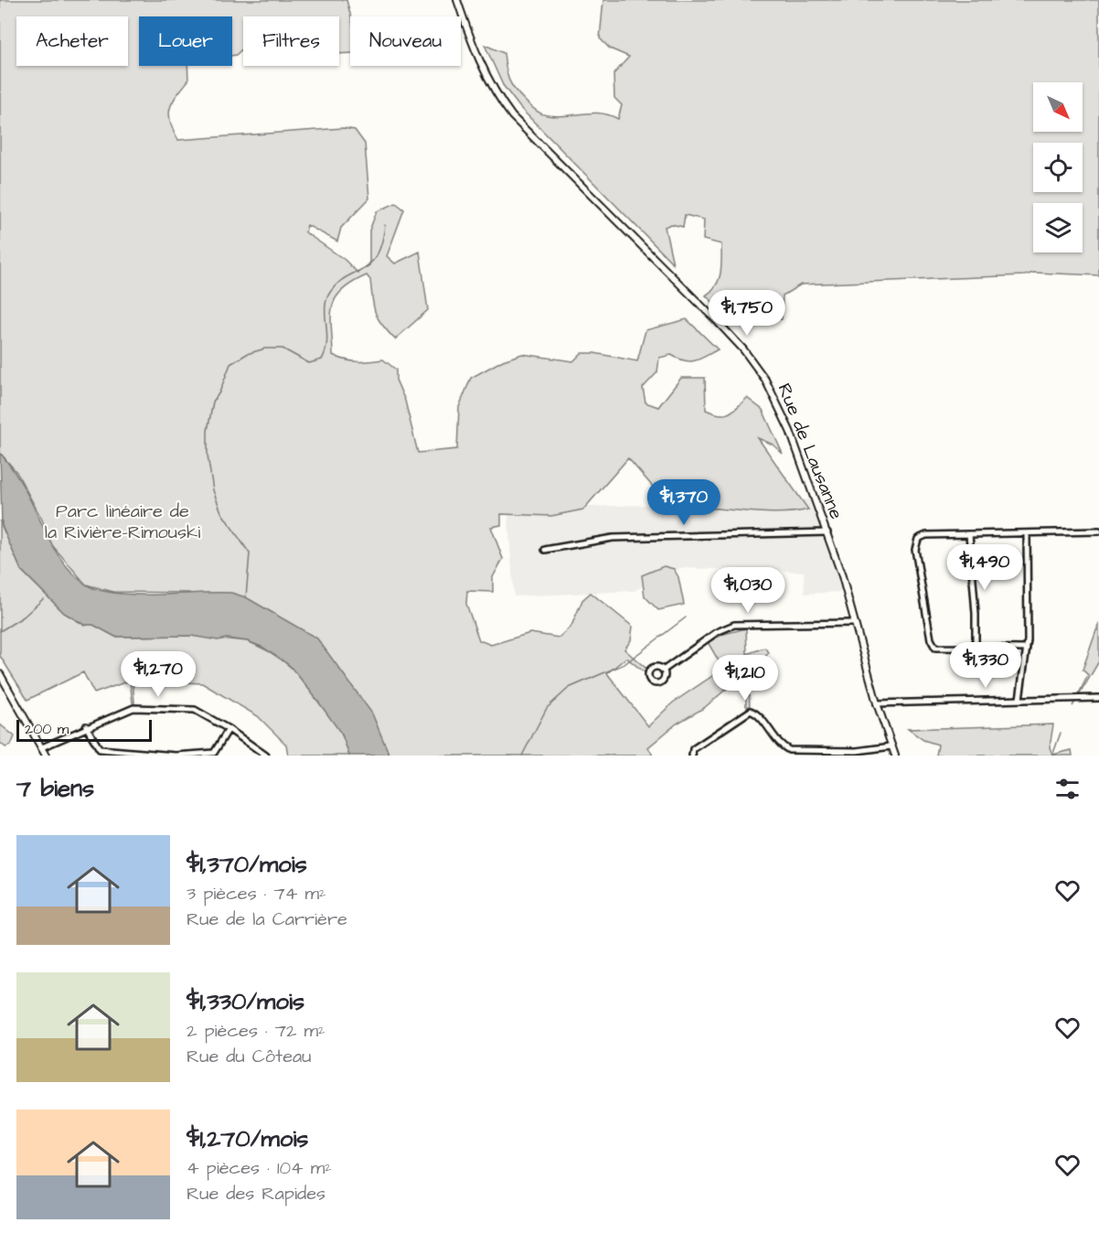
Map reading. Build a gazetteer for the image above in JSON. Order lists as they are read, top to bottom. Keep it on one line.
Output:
{"streets":{"street":["Rue de Lausanne"]},"parks":["Parc linéaire de la Rivière-Rimouski"],"scale_bar":"200 m","north":"bottom right","page":{"chip":["Acheter","Louer","Filtres","Nouveau"],"price":["$1,750","$1,370","$1,490","$1,030","$1,330","$1,270","$1,210"],"scale":"200 m","heading":"7 biens","list":[{"name":"$1,370/mois","note":"3 pièces · 74 m² · Rue de la Carrière"},{"name":"$1,330/mois","note":"2 pièces · 72 m² · Rue du Côteau"},{"name":"$1,270/mois","note":"4 pièces · 104 m² · Rue des Rapides"}]}}
